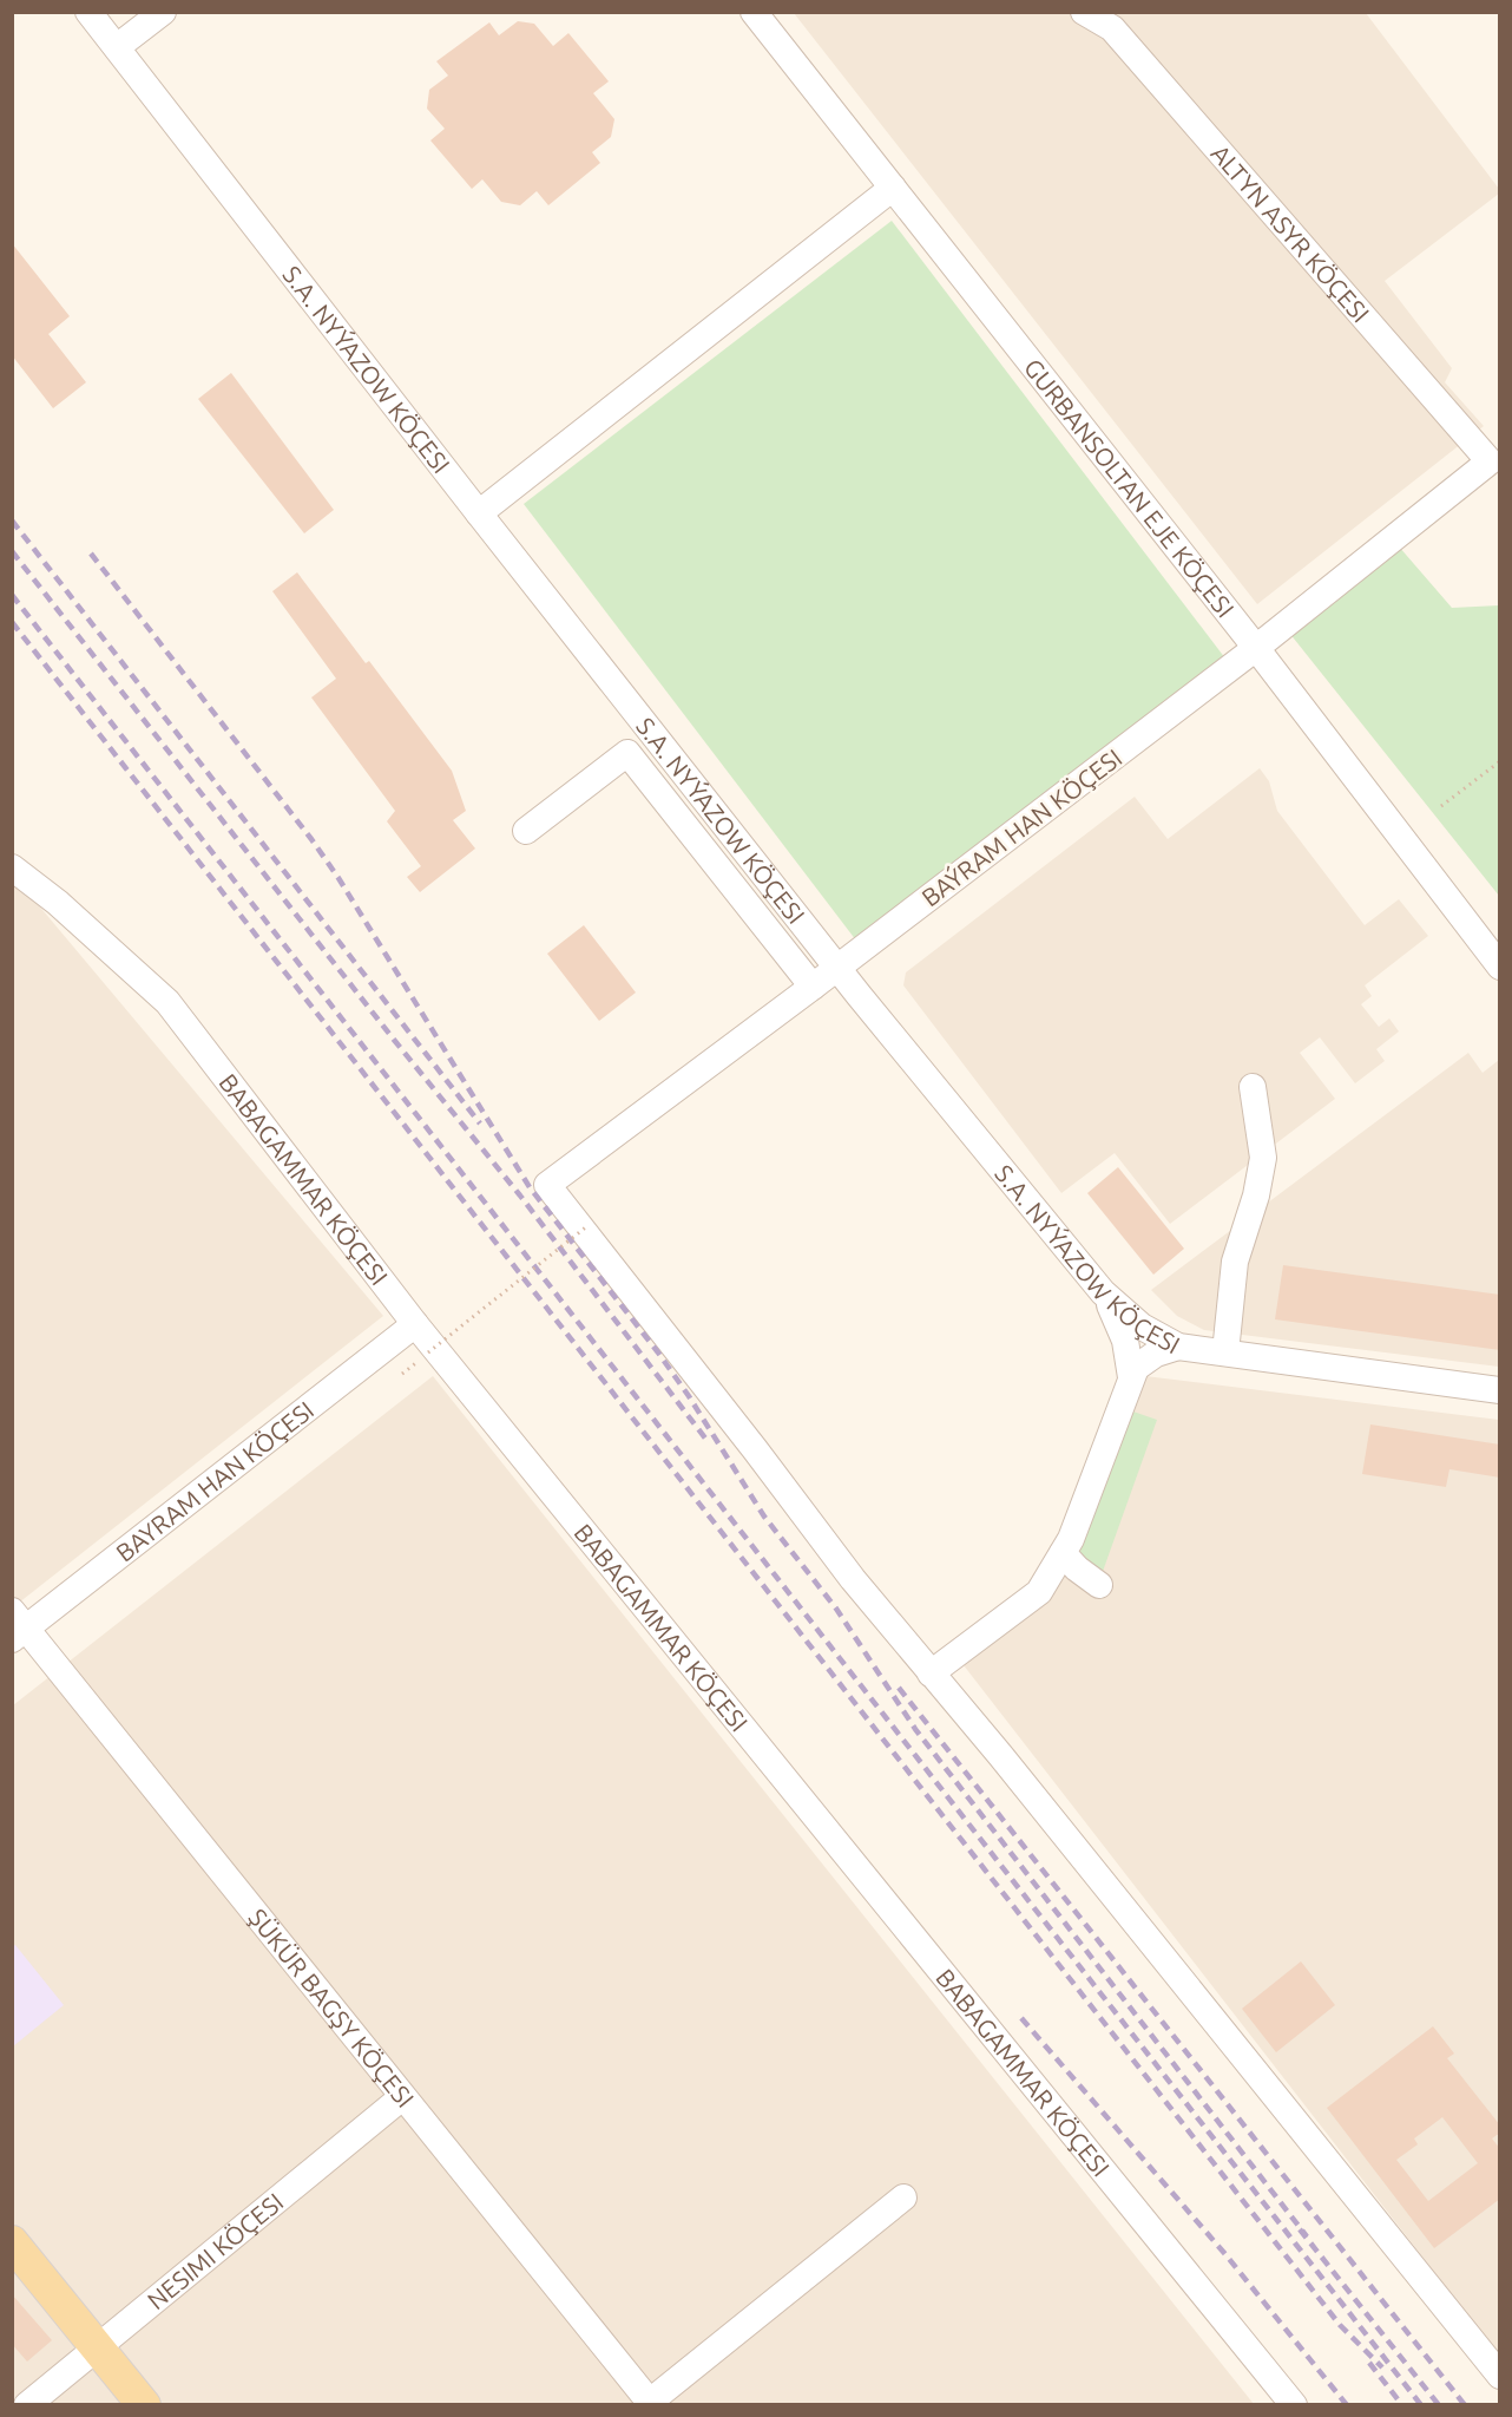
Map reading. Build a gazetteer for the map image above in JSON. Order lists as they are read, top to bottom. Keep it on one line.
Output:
{"streets":{"street":["ALTYN ASYR KÖÇESI","S.A. NYÝAZOW KÖÇESI","GURBANSOLTAN EJE KÖÇESI","BAÝRAM HAN KÖÇESI","BABAGAMMAR KÖÇESI","BAYRAM HAN KÖÇESI","ŞÜKÜR BAGŞY KÖÇESI","NESIMI KÖÇESI"]},"crossings":[["ALTYN ASYR KÖÇESI","BAÝRAM HAN KÖÇESI"],["S.A. NYÝAZOW KÖÇESI","BAÝRAM HAN KÖÇESI"],["GURBANSOLTAN EJE KÖÇESI","BAÝRAM HAN KÖÇESI"],["BABAGAMMAR KÖÇESI","BAYRAM HAN KÖÇESI"],["BAYRAM HAN KÖÇESI","ŞÜKÜR BAGŞY KÖÇESI"],["ŞÜKÜR BAGŞY KÖÇESI","NESIMI KÖÇESI"]]}
